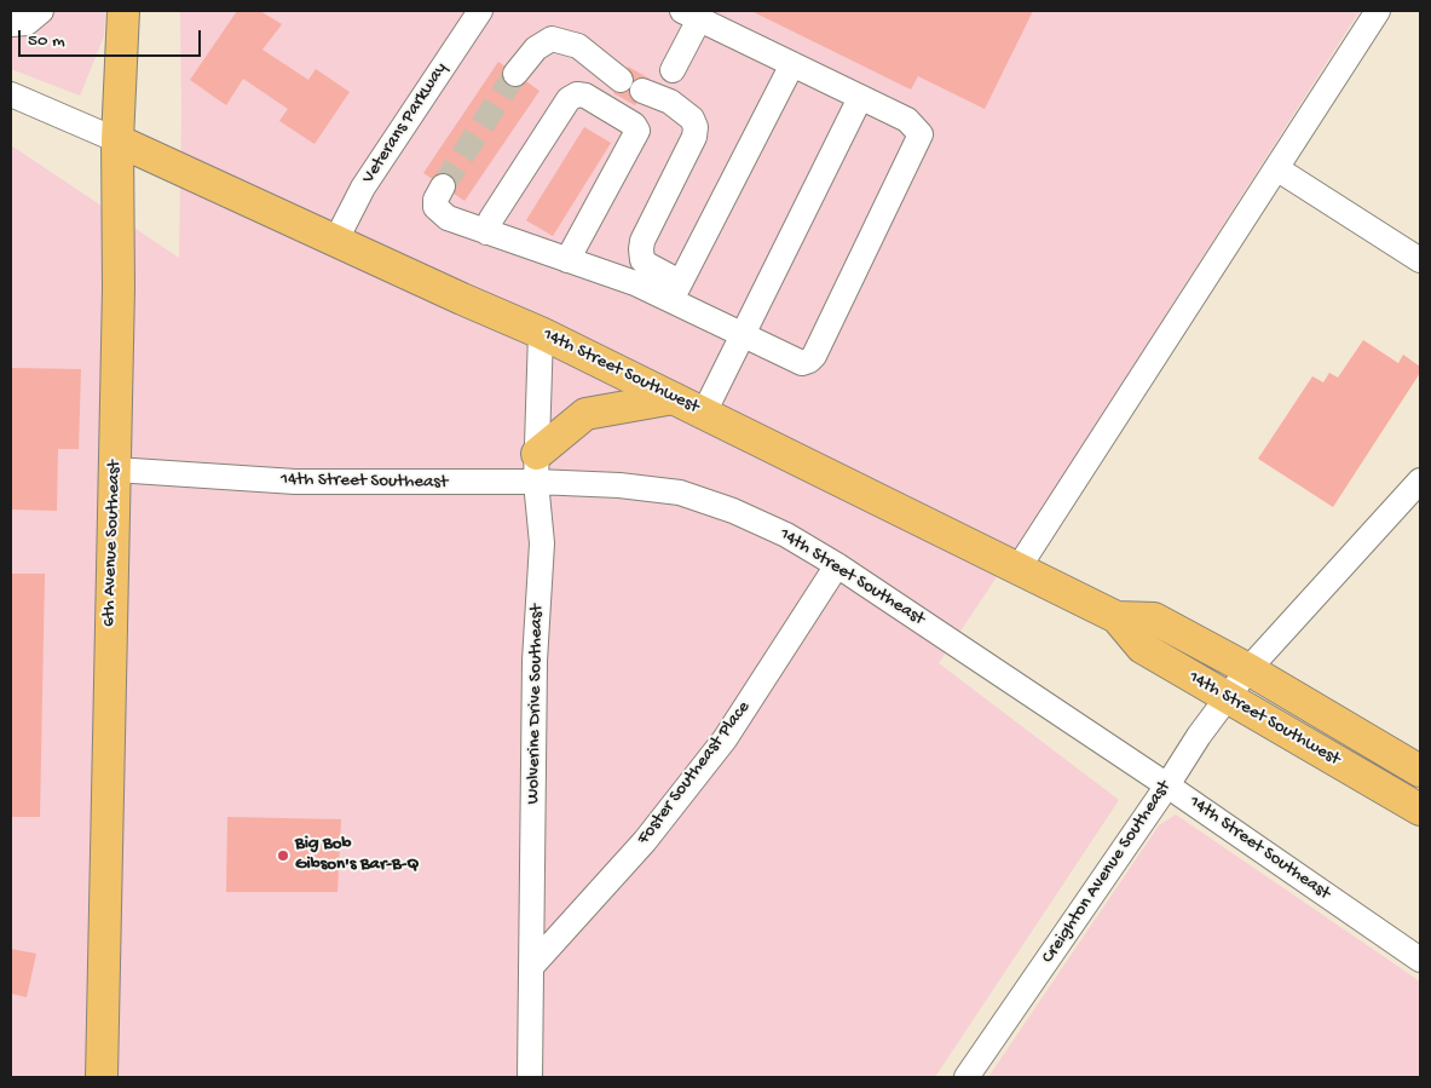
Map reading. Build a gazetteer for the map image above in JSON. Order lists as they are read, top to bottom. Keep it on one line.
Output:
{"streets":{"main road":["14th Street Southwest","6th Avenue Southeast"],"street":["Veterans Parkway","14th Street Southeast","Wolverine Drive Southeast","Foster Southeast Place","Creighton Avenue Southeast"]},"crossings":[["Veterans Parkway","14th Street Southwest"],["14th Street Southwest","6th Avenue Southeast"],["14th Street Southwest","Wolverine Drive Southeast"],["14th Street Southwest","Creighton Avenue Southeast"],["14th Street Southeast","6th Avenue Southeast"],["14th Street Southeast","Wolverine Drive Southeast"],["14th Street Southeast","Foster Southeast Place"],["14th Street Southeast","Creighton Avenue Southeast"],["Wolverine Drive Southeast","Foster Southeast Place"]],"places":["Big Bob Gibson's Bar-B-Q"],"scale_bar":"50 m"}
